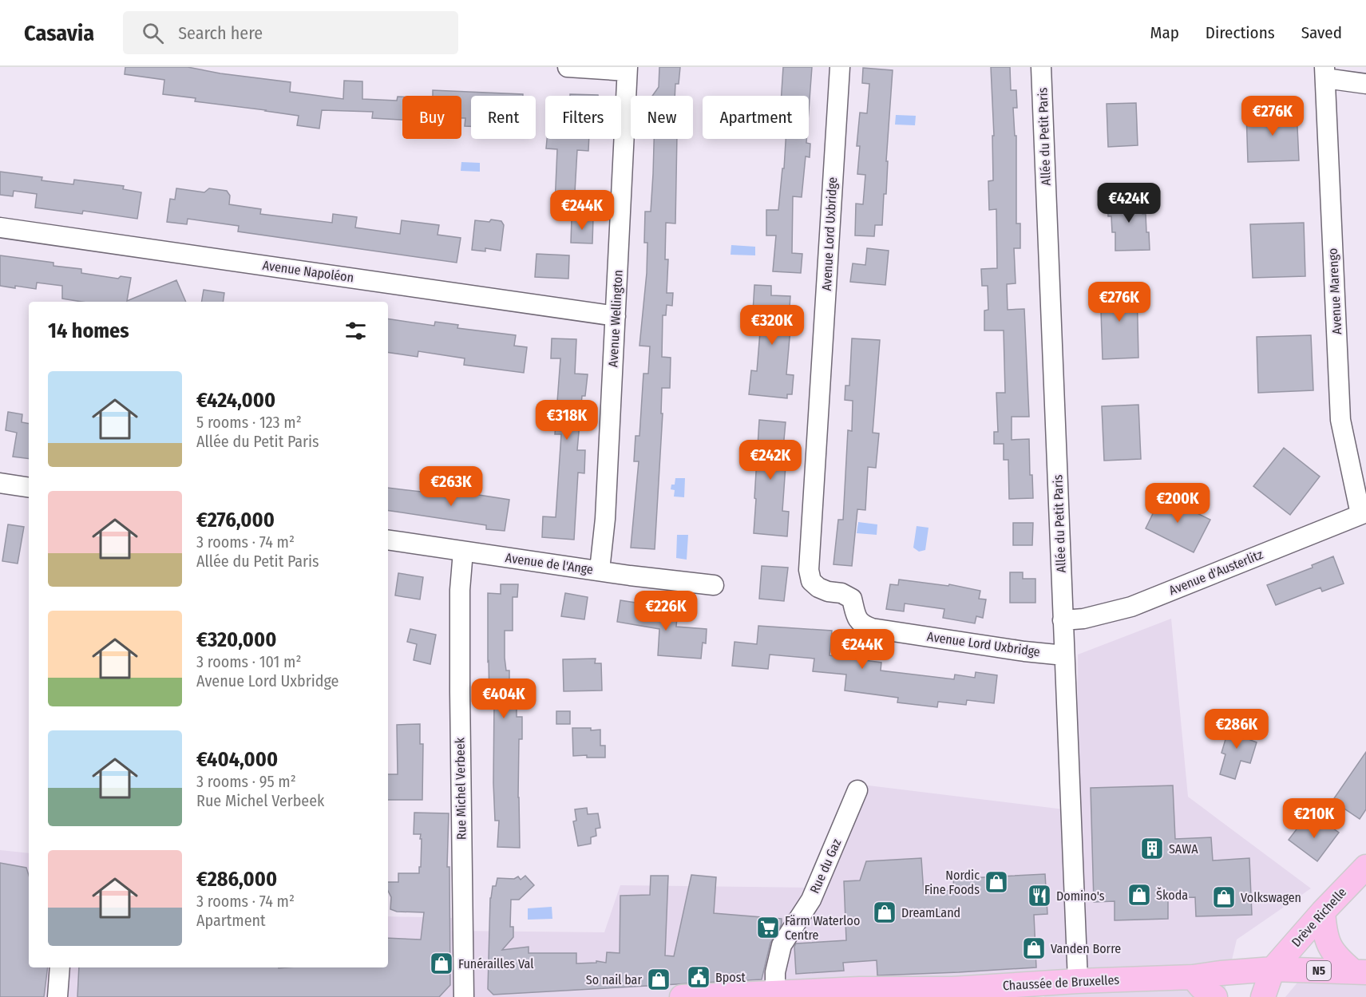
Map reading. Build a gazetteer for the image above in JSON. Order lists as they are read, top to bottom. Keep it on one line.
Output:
{"streets":{"main road":["Drève Richelle","N5","Chaussée de Bruxelles"],"street":["Allée du Petit Paris","Avenue Lord Uxbridge","Avenue Napoléon","Avenue Marengo","Avenue Wellington","Avenue de l'Ange","Avenue d'Austerlitz","Rue Michel Verbeek","Rue du Gaz"]},"crossings":[["Allée du Petit Paris","Avenue Lord Uxbridge"],["Allée du Petit Paris","Avenue d'Austerlitz"],["Allée du Petit Paris","Chaussée de Bruxelles"],["Avenue Napoléon","Avenue Wellington"],["Avenue Marengo","Avenue d'Austerlitz"],["Avenue Wellington","Avenue de l'Ange"],["Avenue de l'Ange","Rue Michel Verbeek"],["Rue du Gaz","Chaussée de Bruxelles"],["Drève Richelle","Chaussée de Bruxelles"]],"places":{"building":["SAWA"],"shop":["Nordic Fine Foods","Škoda","Volkswagen","DreamLand","Vanden Borre","Funérailles Val","So nail bar"],"restaurant":["Domino's"],"supermarket":["Färm Waterloo Centre"],"public building":["Bpost"]},"page":{"header":"Casavia","search":"Search here","nav":["Map","Directions","Saved"],"price":["€276K","€424K","€244K","€276K","€320K","€318K","€242K","€263K","€200K","€226K","€244K","€404K","€286K","€210K"],"chip":["Buy","Rent","Filters","New","Apartment"],"heading":"14 homes","list":[{"name":"€424,000","note":"5 rooms · 123 m² · Allée du Petit Paris"},{"name":"€276,000","note":"3 rooms · 74 m² · Allée du Petit Paris"},{"name":"€320,000","note":"3 rooms · 101 m² · Avenue Lord Uxbridge"},{"name":"€404,000","note":"3 rooms · 95 m² · Rue Michel Verbeek"},{"name":"€286,000","note":"3 rooms · 74 m² · Apartment"}]}}
